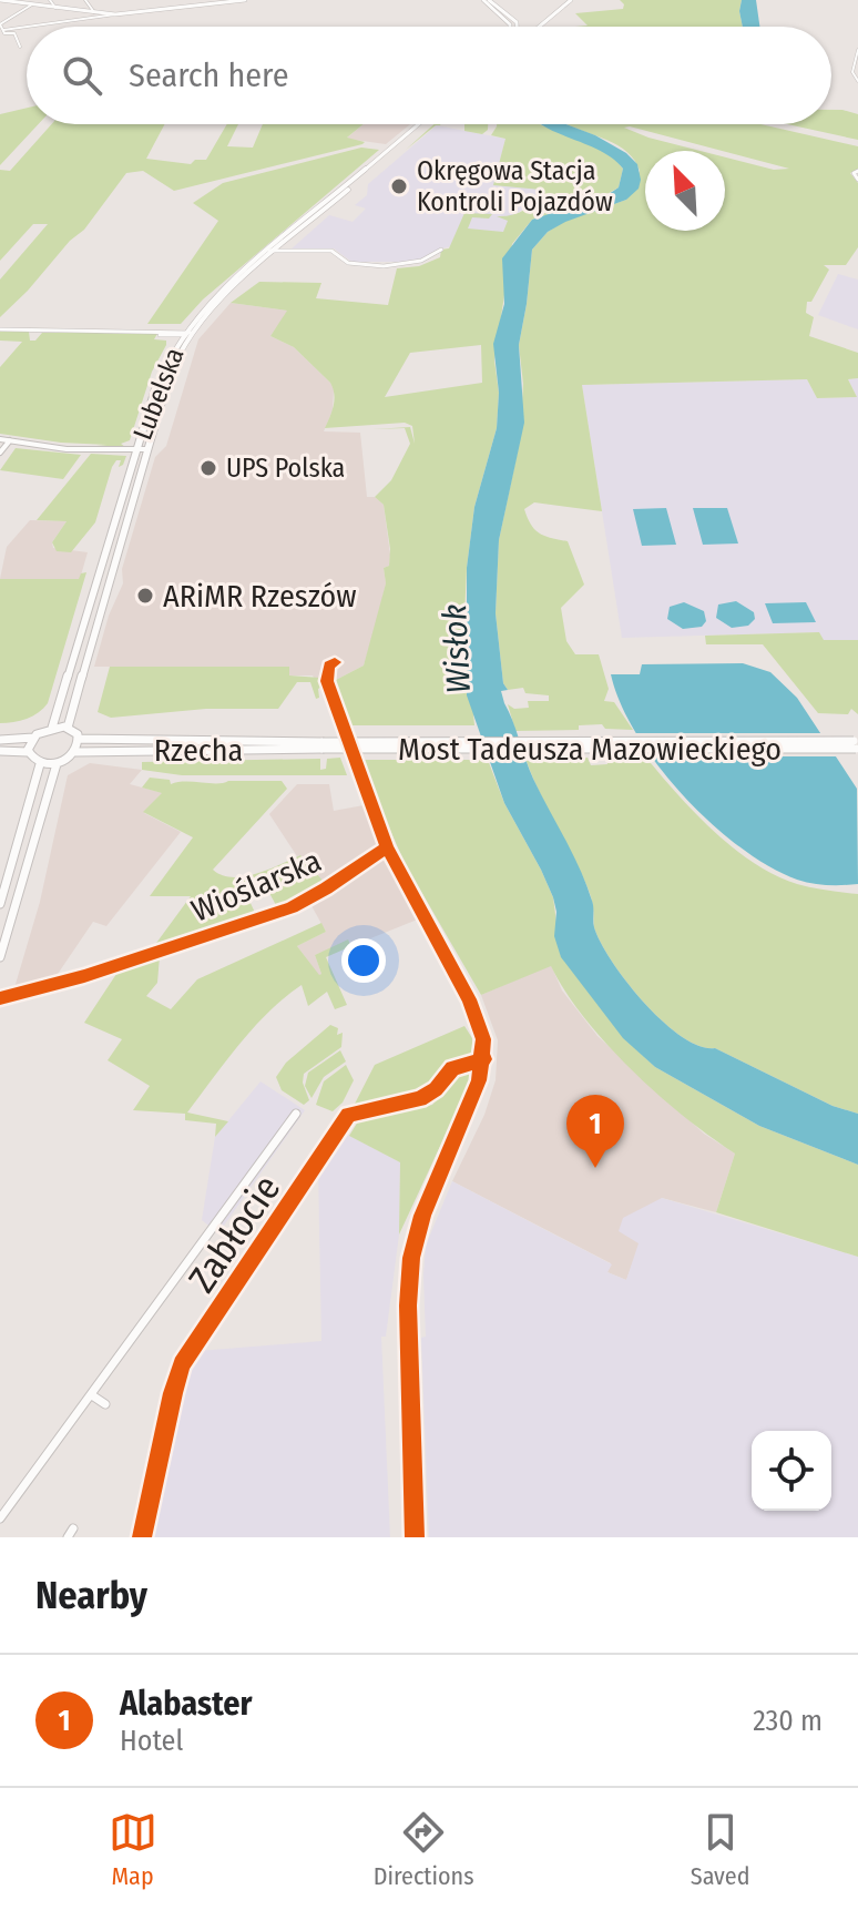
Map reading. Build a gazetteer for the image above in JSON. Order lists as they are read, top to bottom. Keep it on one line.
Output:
{"streets":{"main road":["Lubelska","Most Tadeusza Mazowieckiego","Rzecha"],"street":["Wioślarska","Zabłocie"]},"crossings":[["Lubelska","Rzecha"],["Most Tadeusza Mazowieckiego","Rzecha"]],"water":["Wisłok"],"places":["Okręgowa Stacja Kontroli Pojazdów","UPS Polska","ARiMR Rzeszów"],"north":"top left","page":{"search":"Search here","pins":"1","heading":"Nearby","list":[{"mark":"1","name":"Alabaster","note":"Hotel","value":"230 m"}],"nav":["Map","Directions","Saved"]}}
